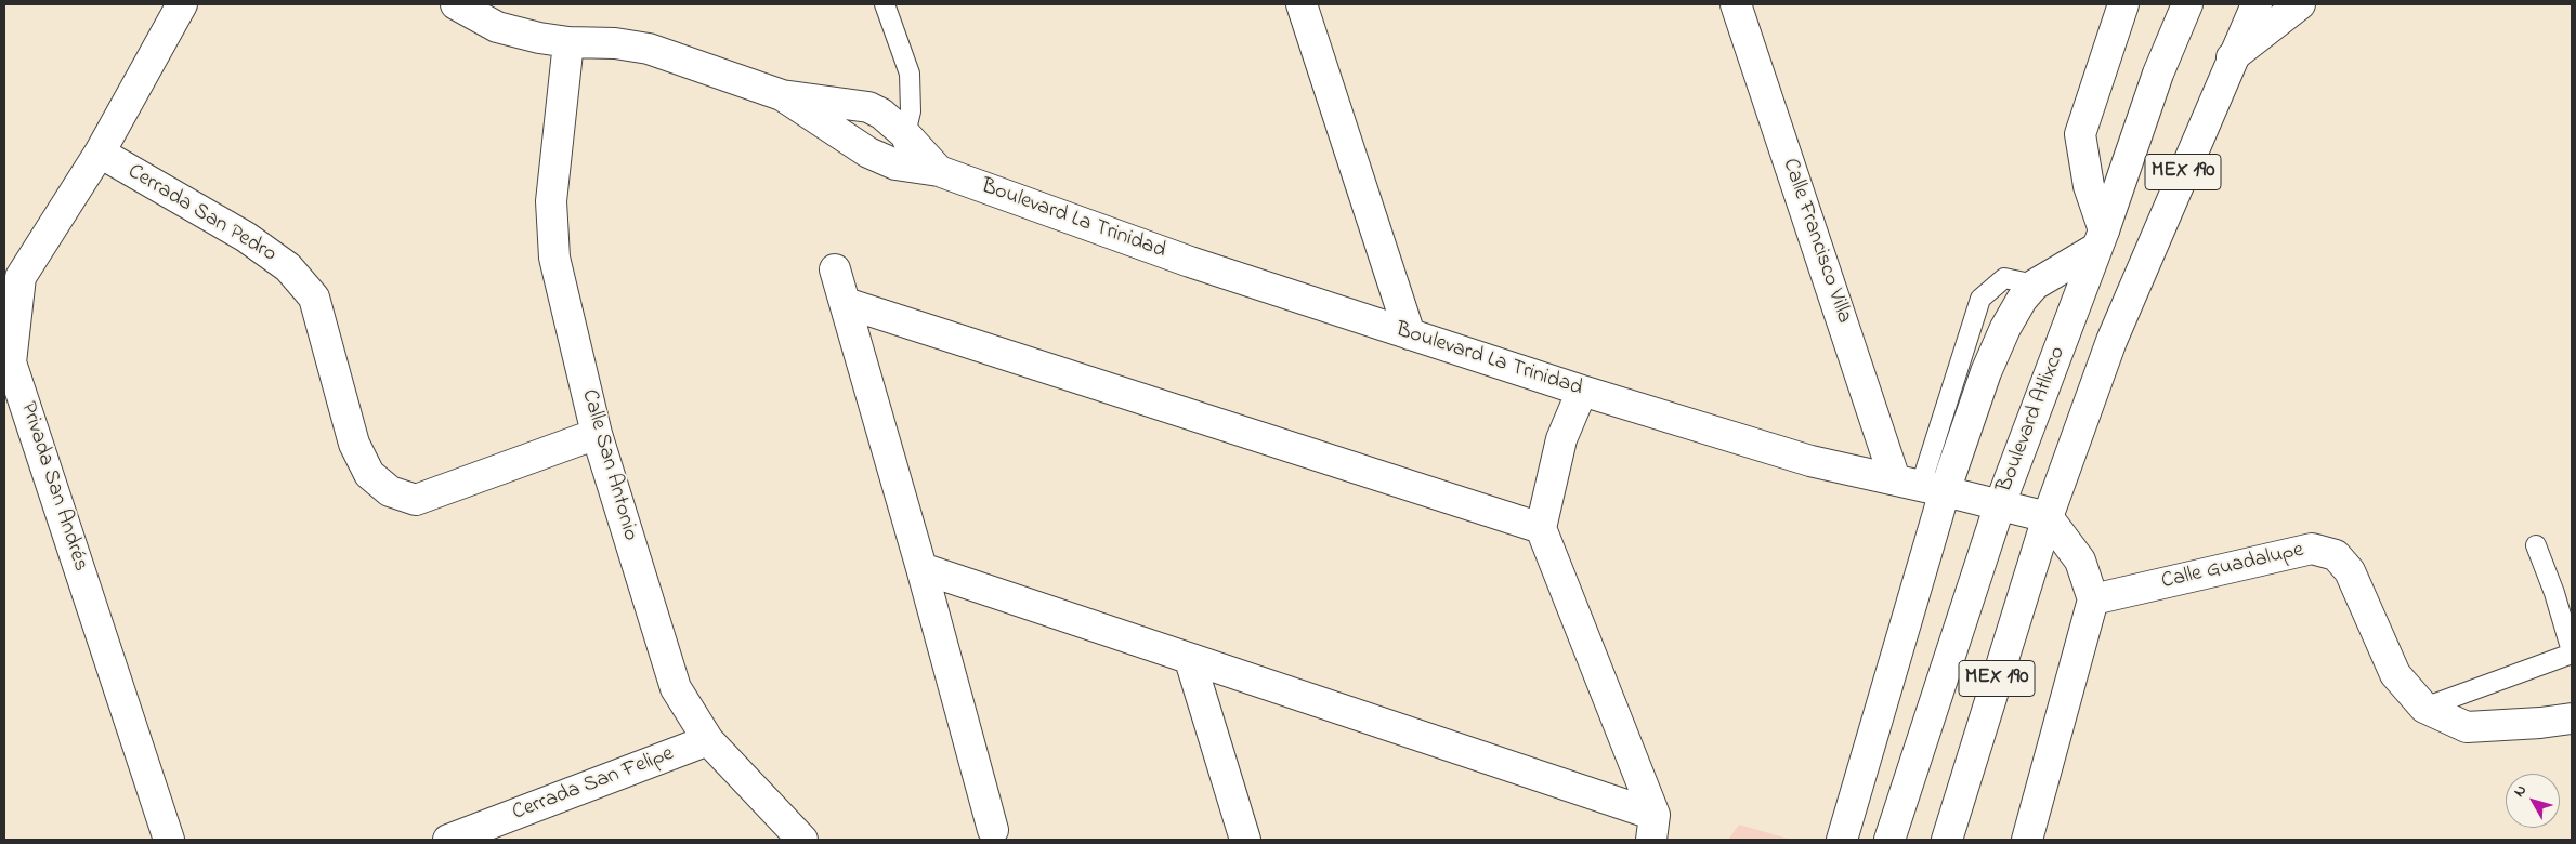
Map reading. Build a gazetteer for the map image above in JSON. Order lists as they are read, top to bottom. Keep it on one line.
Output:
{"streets":{"main road":["MEX 190","Cerrada San Pedro","Boulevard La Trinidad","Calle Francisco Villa","Boulevard Atlixco","Calle San Antonio","Privada San Andrés","Calle Guadalupe","Cerrada San Felipe"]},"crossings":[["MEX 190","Boulevard La Trinidad"],["Cerrada San Pedro","Calle San Antonio"],["Cerrada San Pedro","Privada San Andrés"],["Boulevard La Trinidad","Calle Francisco Villa"],["Boulevard La Trinidad","Boulevard Atlixco"],["Boulevard La Trinidad","Calle San Antonio"],["Calle San Antonio","Cerrada San Felipe"]],"north":"top left"}
